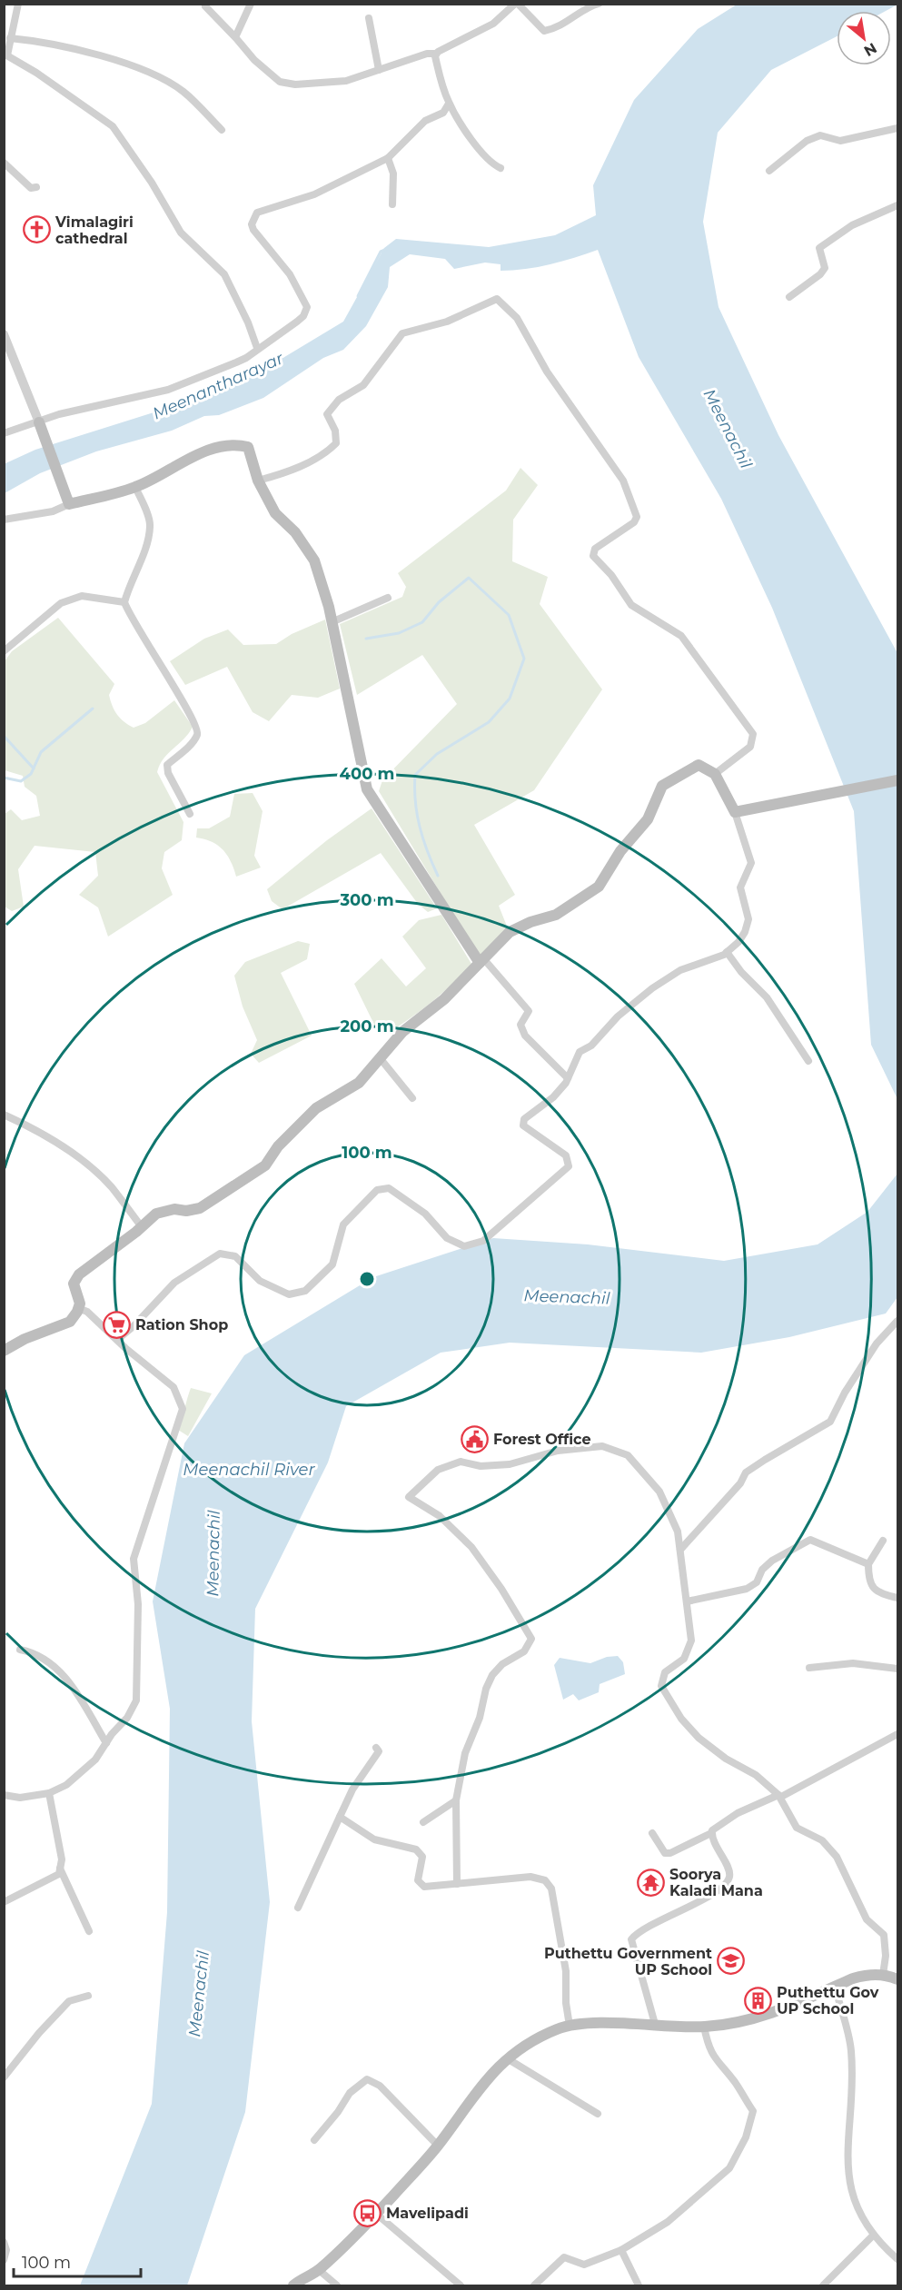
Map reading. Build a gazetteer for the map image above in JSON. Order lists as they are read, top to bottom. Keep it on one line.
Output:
{"water":["Meenantharayar","Meenachil","Meenachil River"],"places":{"church":["Vimalagiri cathedral"],"supermarket":["Ration Shop"],"public building":["Forest Office"],"temple":["Soorya Kaladi Mana"],"school or university":["Puthettu Government UP School"],"building":["Puthettu Gov UP School"],"bus stop":["Mavelipadi"]},"scale_bar":"100 m","north":"bottom right","rings":["400 m","300 m","200 m","100 m"]}
